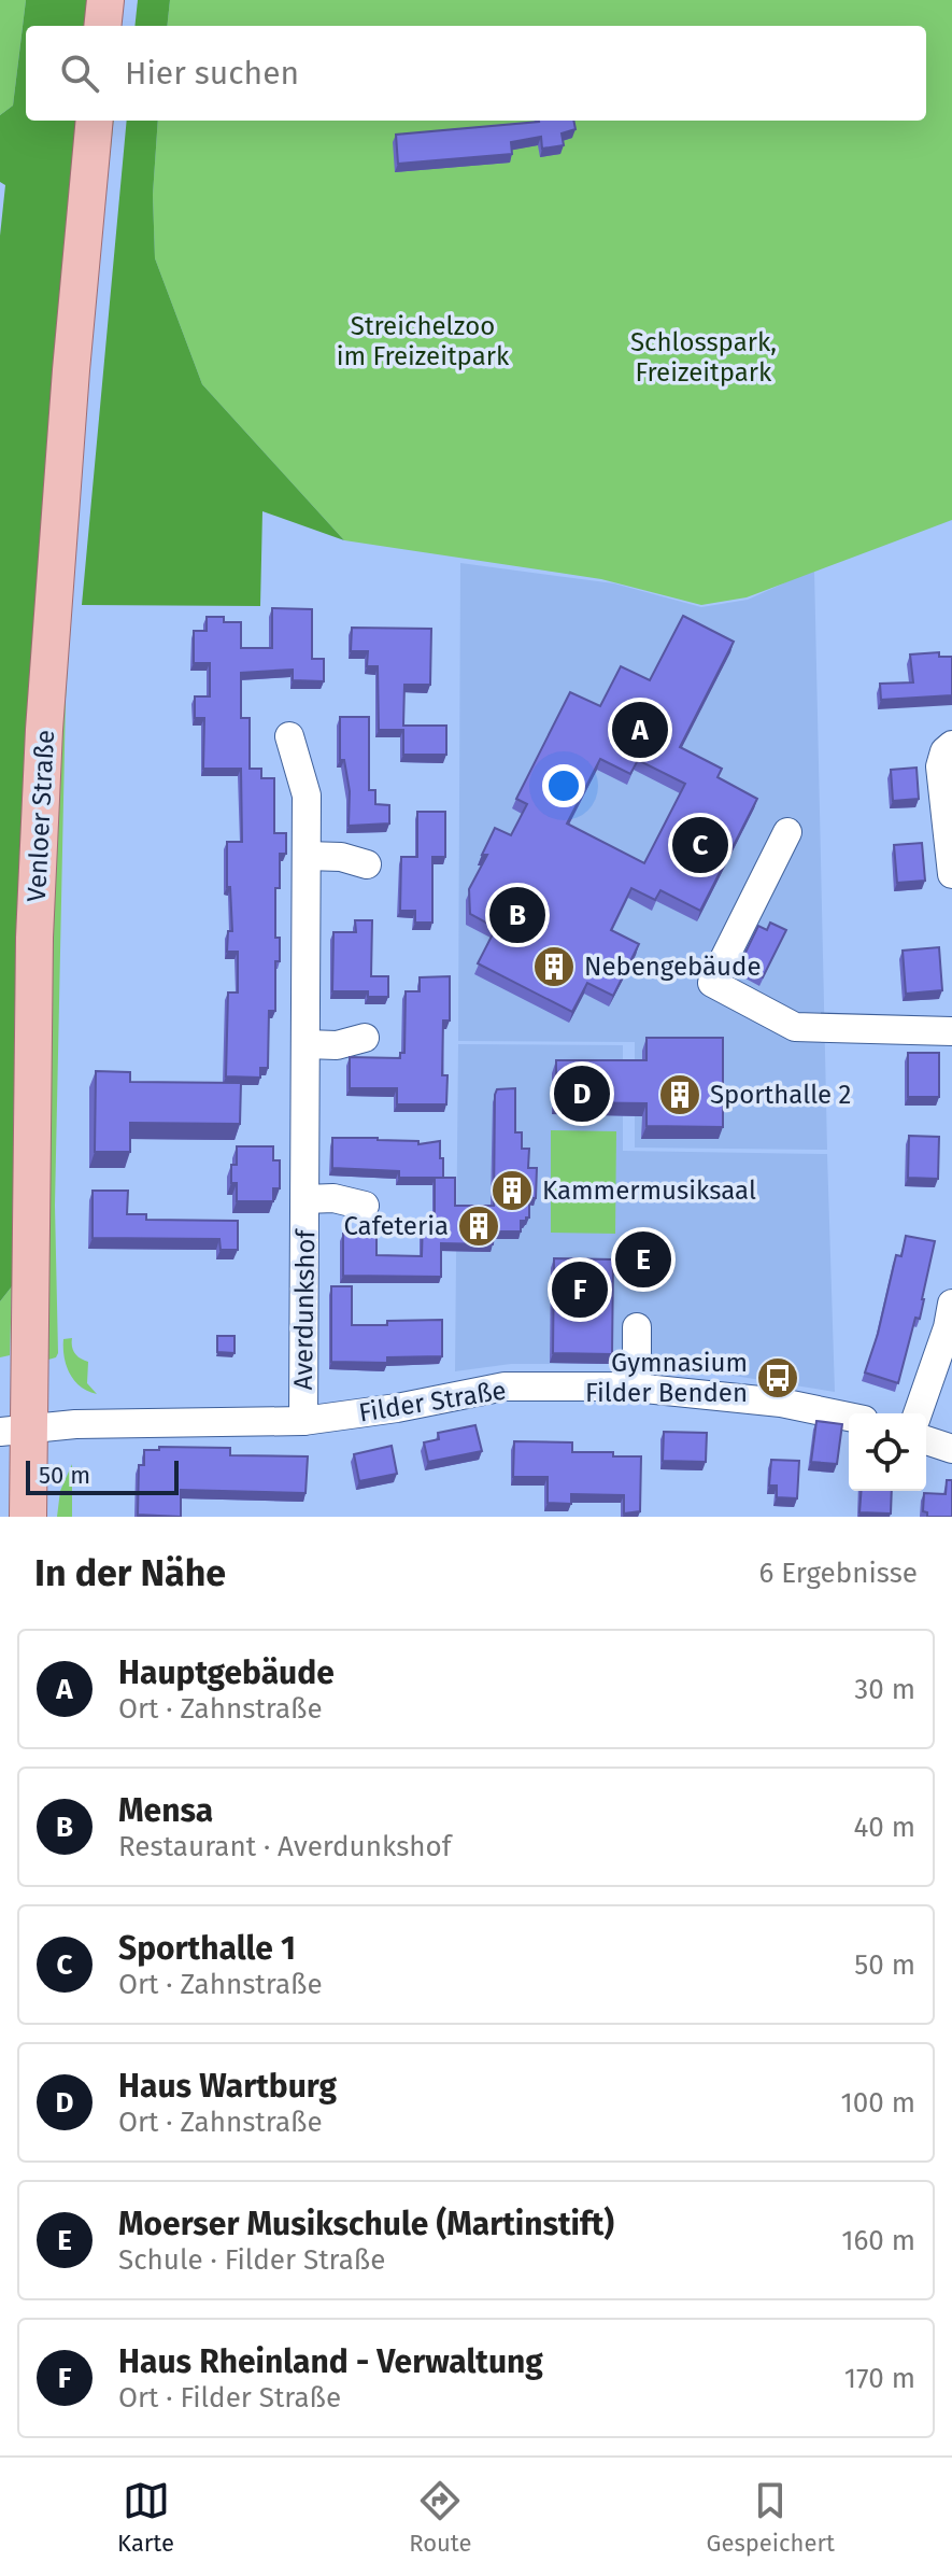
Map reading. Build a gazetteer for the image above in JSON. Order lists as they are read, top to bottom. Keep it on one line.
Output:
{"streets":{"main road":["Venloer Straße"],"street":["Averdunkshof","Filder Straße"]},"crossings":[["Venloer Straße","Filder Straße"],["Averdunkshof","Filder Straße"]],"parks":["Streichelzoo im Freizeitpark","Schlosspark, Freizeitpark"],"places":{"building":["Nebengebäude","Sporthalle 2","Kammermusiksaal","Cafeteria"],"bus stop":["Gymnasium Filder Benden"]},"scale_bar":"50 m","page":{"search":"Hier suchen","pins":["A","C","B","D","E","F"],"scale":"50 m","heading":["In der Nähe","6 Ergebnisse"],"list":[{"mark":"A","name":"Hauptgebäude","note":"Ort · Zahnstraße","value":"30 m"},{"mark":"B","name":"Mensa","note":"Restaurant · Averdunkshof","value":"40 m"},{"mark":"C","name":"Sporthalle 1","note":"Ort · Zahnstraße","value":"50 m"},{"mark":"D","name":"Haus Wartburg","note":"Ort · Zahnstraße","value":"100 m"},{"mark":"E","name":"Moerser Musikschule (Martinstift)","note":"Schule · Filder Straße","value":"160 m"},{"mark":"F","name":"Haus Rheinland - Verwaltung","note":"Ort · Filder Straße","value":"170 m"}],"nav":["Karte","Route","Gespeichert"]}}
